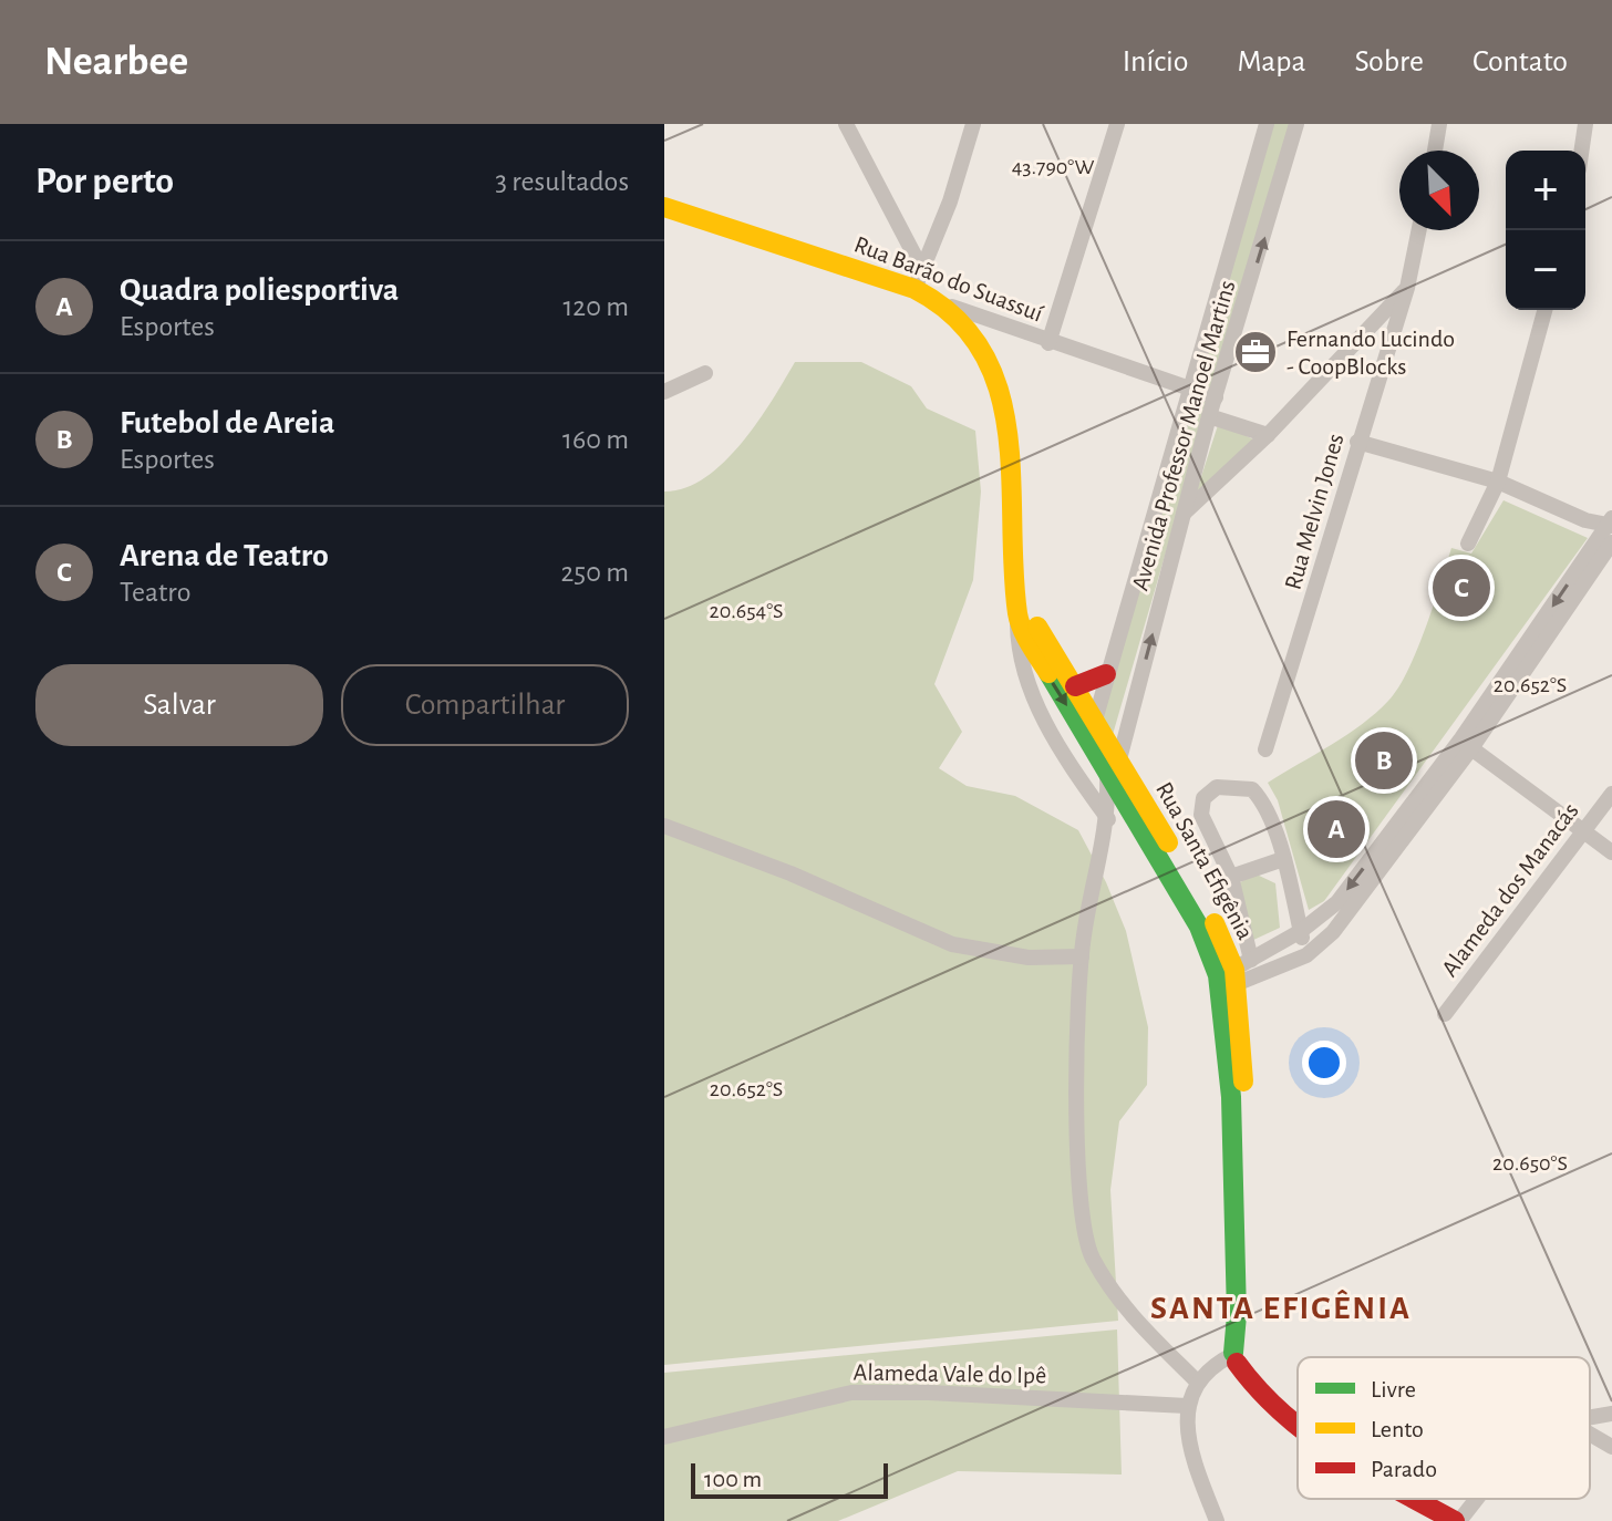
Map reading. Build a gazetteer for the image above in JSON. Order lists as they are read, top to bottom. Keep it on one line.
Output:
{"streets":{"main road":["Rua Barão do Suassuí","Rua Santa Efigênia"],"street":["Avenida Professor Manoel Martins","Rua Melvin Jones","Alameda dos Manacás","Alameda Vale do Ipê"]},"crossings":[["Rua Barão do Suassuí","Avenida Professor Manoel Martins"],["Rua Barão do Suassuí","Rua Santa Efigênia"],["Avenida Professor Manoel Martins","Rua Melvin Jones"],["Avenida Professor Manoel Martins","Rua Santa Efigênia"]],"districts":["SANTA EFIGÊNIA"],"places":{"office":["Fernando Lucindo - CoopBlocks"]},"legend":["Livre","Lento","Parado"],"scale_bar":"100 m","north":"bottom right","page":{"header":"Nearbee","nav":["Início","Mapa","Sobre","Contato"],"heading":["Por perto","3 resultados"],"map_buttons":["+","−"],"list":[{"mark":"A","name":"Quadra poliesportiva","note":"Esportes","value":"120 m"},{"mark":"B","name":"Futebol de Areia","note":"Esportes","value":"160 m"},{"mark":"C","name":"Arena de Teatro","note":"Teatro","value":"250 m"}],"pins":["C","B","A"],"buttons":["Salvar","Compartilhar"],"scale":"100 m"},"coordinates":["43.790°W","20.654°S","20.652°S","20.650°S"]}
